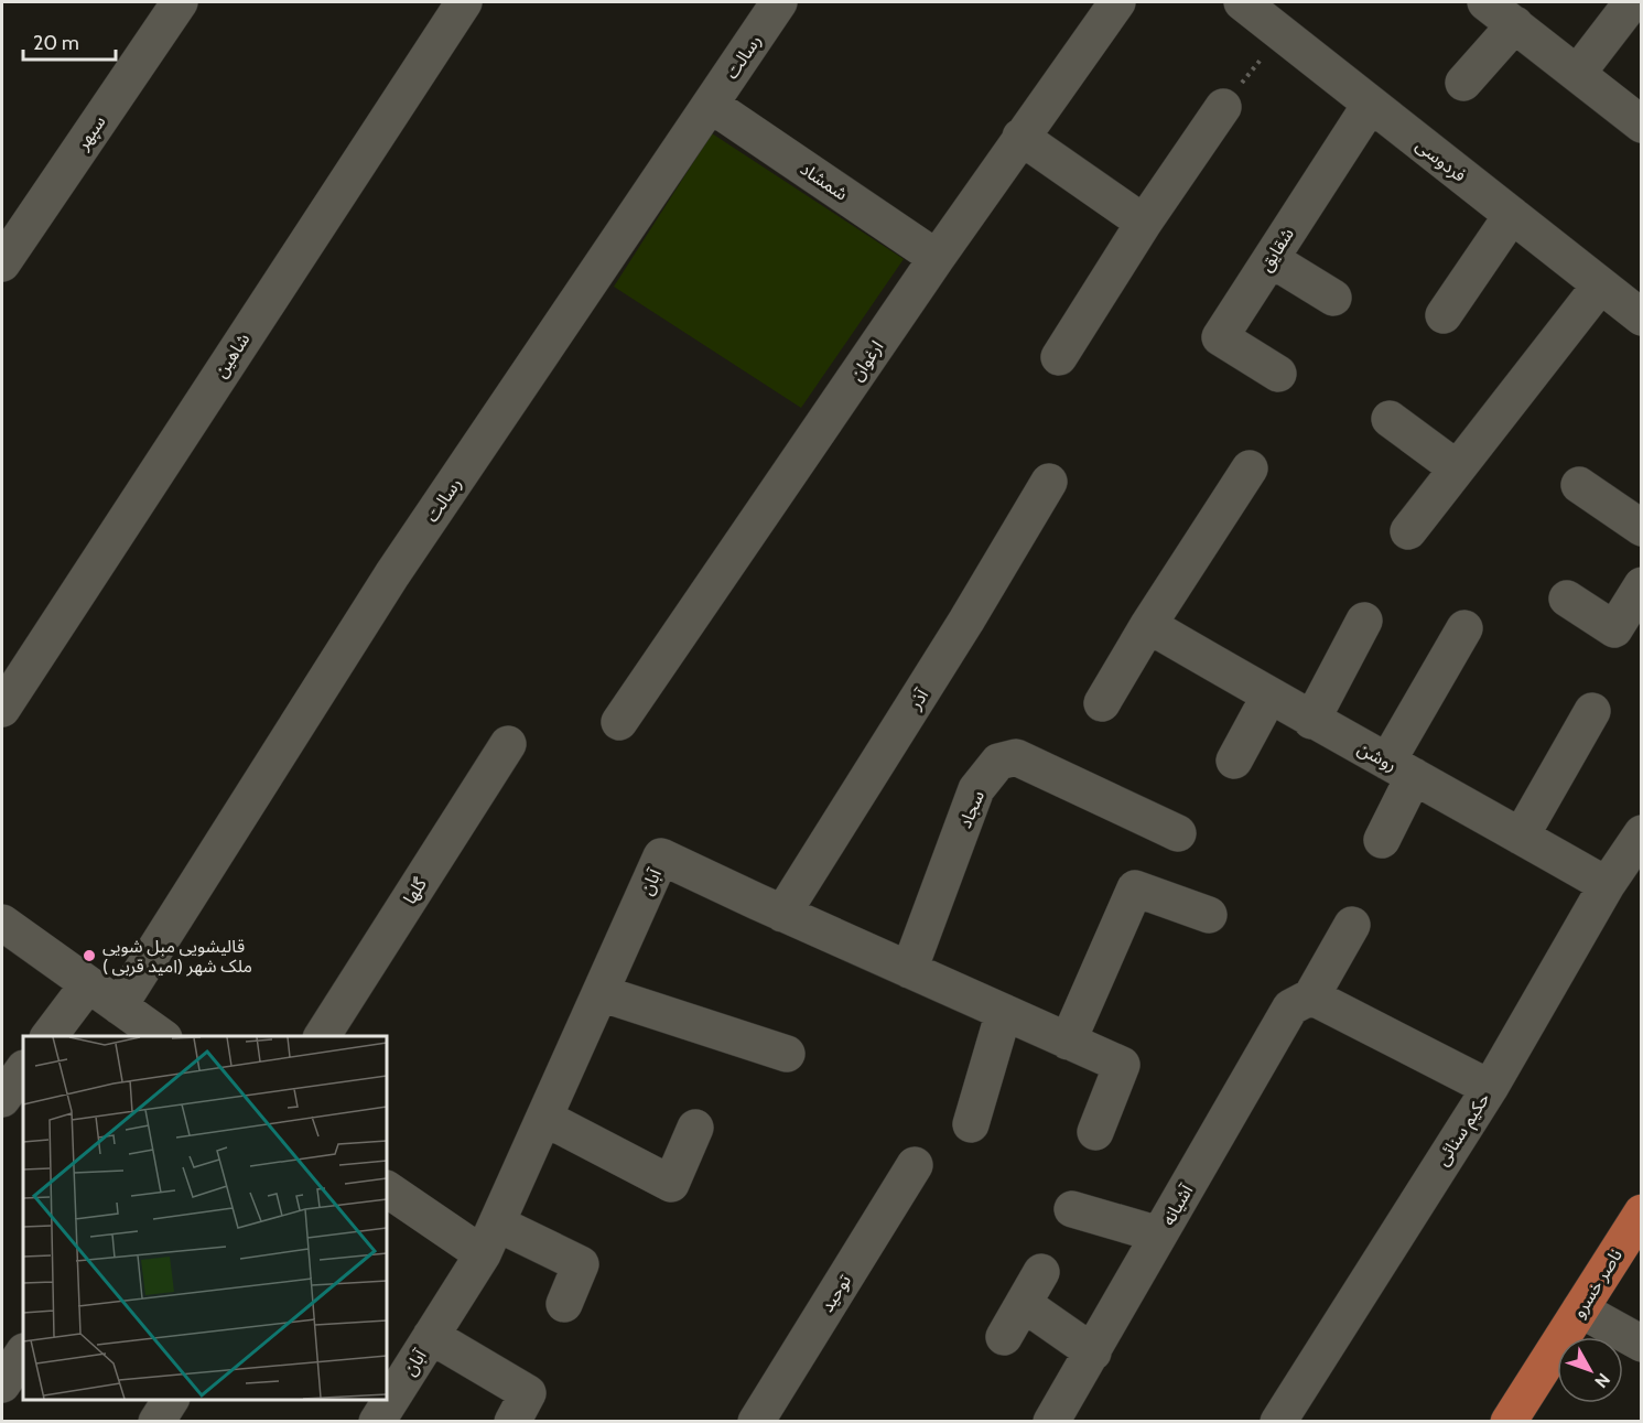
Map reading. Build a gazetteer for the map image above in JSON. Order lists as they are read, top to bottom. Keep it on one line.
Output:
{"streets":{"main road":["ناصر خسرو"],"street":["رسالت","سپهر","فردوسی","شمشاد","شقایق","شاهین","ارغوان","آذر","روشن","سجاد","آبان","گلها","حکیم سنائی","آشیانه","توحید"]},"crossings":[["رسالت","شمشاد"],["فردوسی","شقایق"],["شمشاد","ارغوان"],["آذر","آبان"],["روشن","حکیم سنائی"],["سجاد","آبان"]],"places":["قالیشویی مبل شویی ملک شهر (امید قربی )"],"scale_bar":"20 m","north":"bottom right"}
